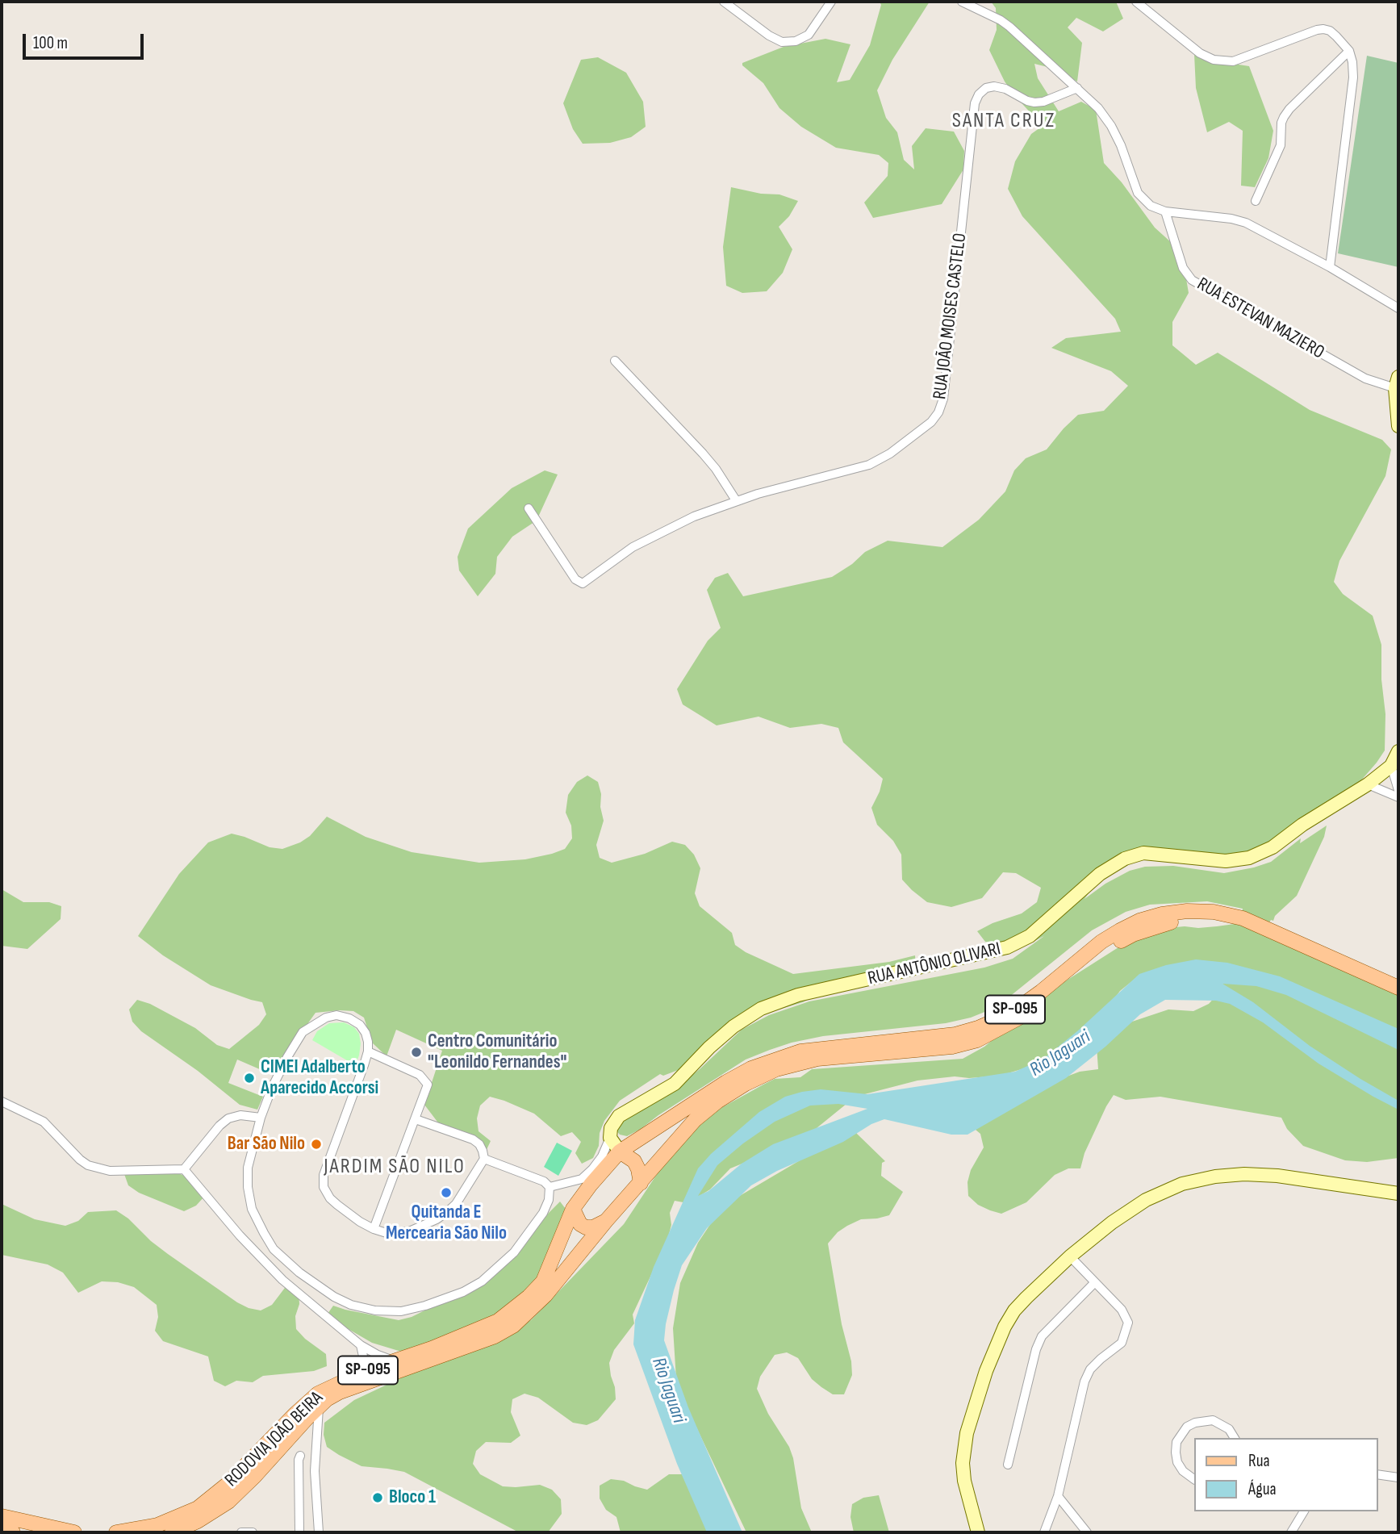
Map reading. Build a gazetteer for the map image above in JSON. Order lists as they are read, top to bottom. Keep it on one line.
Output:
{"streets":{"main road":["SP-095","RODOVIA JOÃO BEIRA"],"street":["RUA JOÃO MOISES CASTELO","RUA ESTEVAN MAZIERO","RUA ANTÔNIO OLIVARI"]},"crossings":[["SP-095","RODOVIA JOÃO BEIRA"]],"districts":["SANTA CRUZ","JARDIM SÃO NILO"],"water":["Rio Jaguari"],"places":["Centro Comunitário \"Leonildo Fernandes\"","CIMEI Adalberto Aparecido Accorsi","Bar São Nilo","Quitanda E Mercearia São Nilo","Bloco 1"],"legend":["Rua","Água"],"scale_bar":"100 m"}
